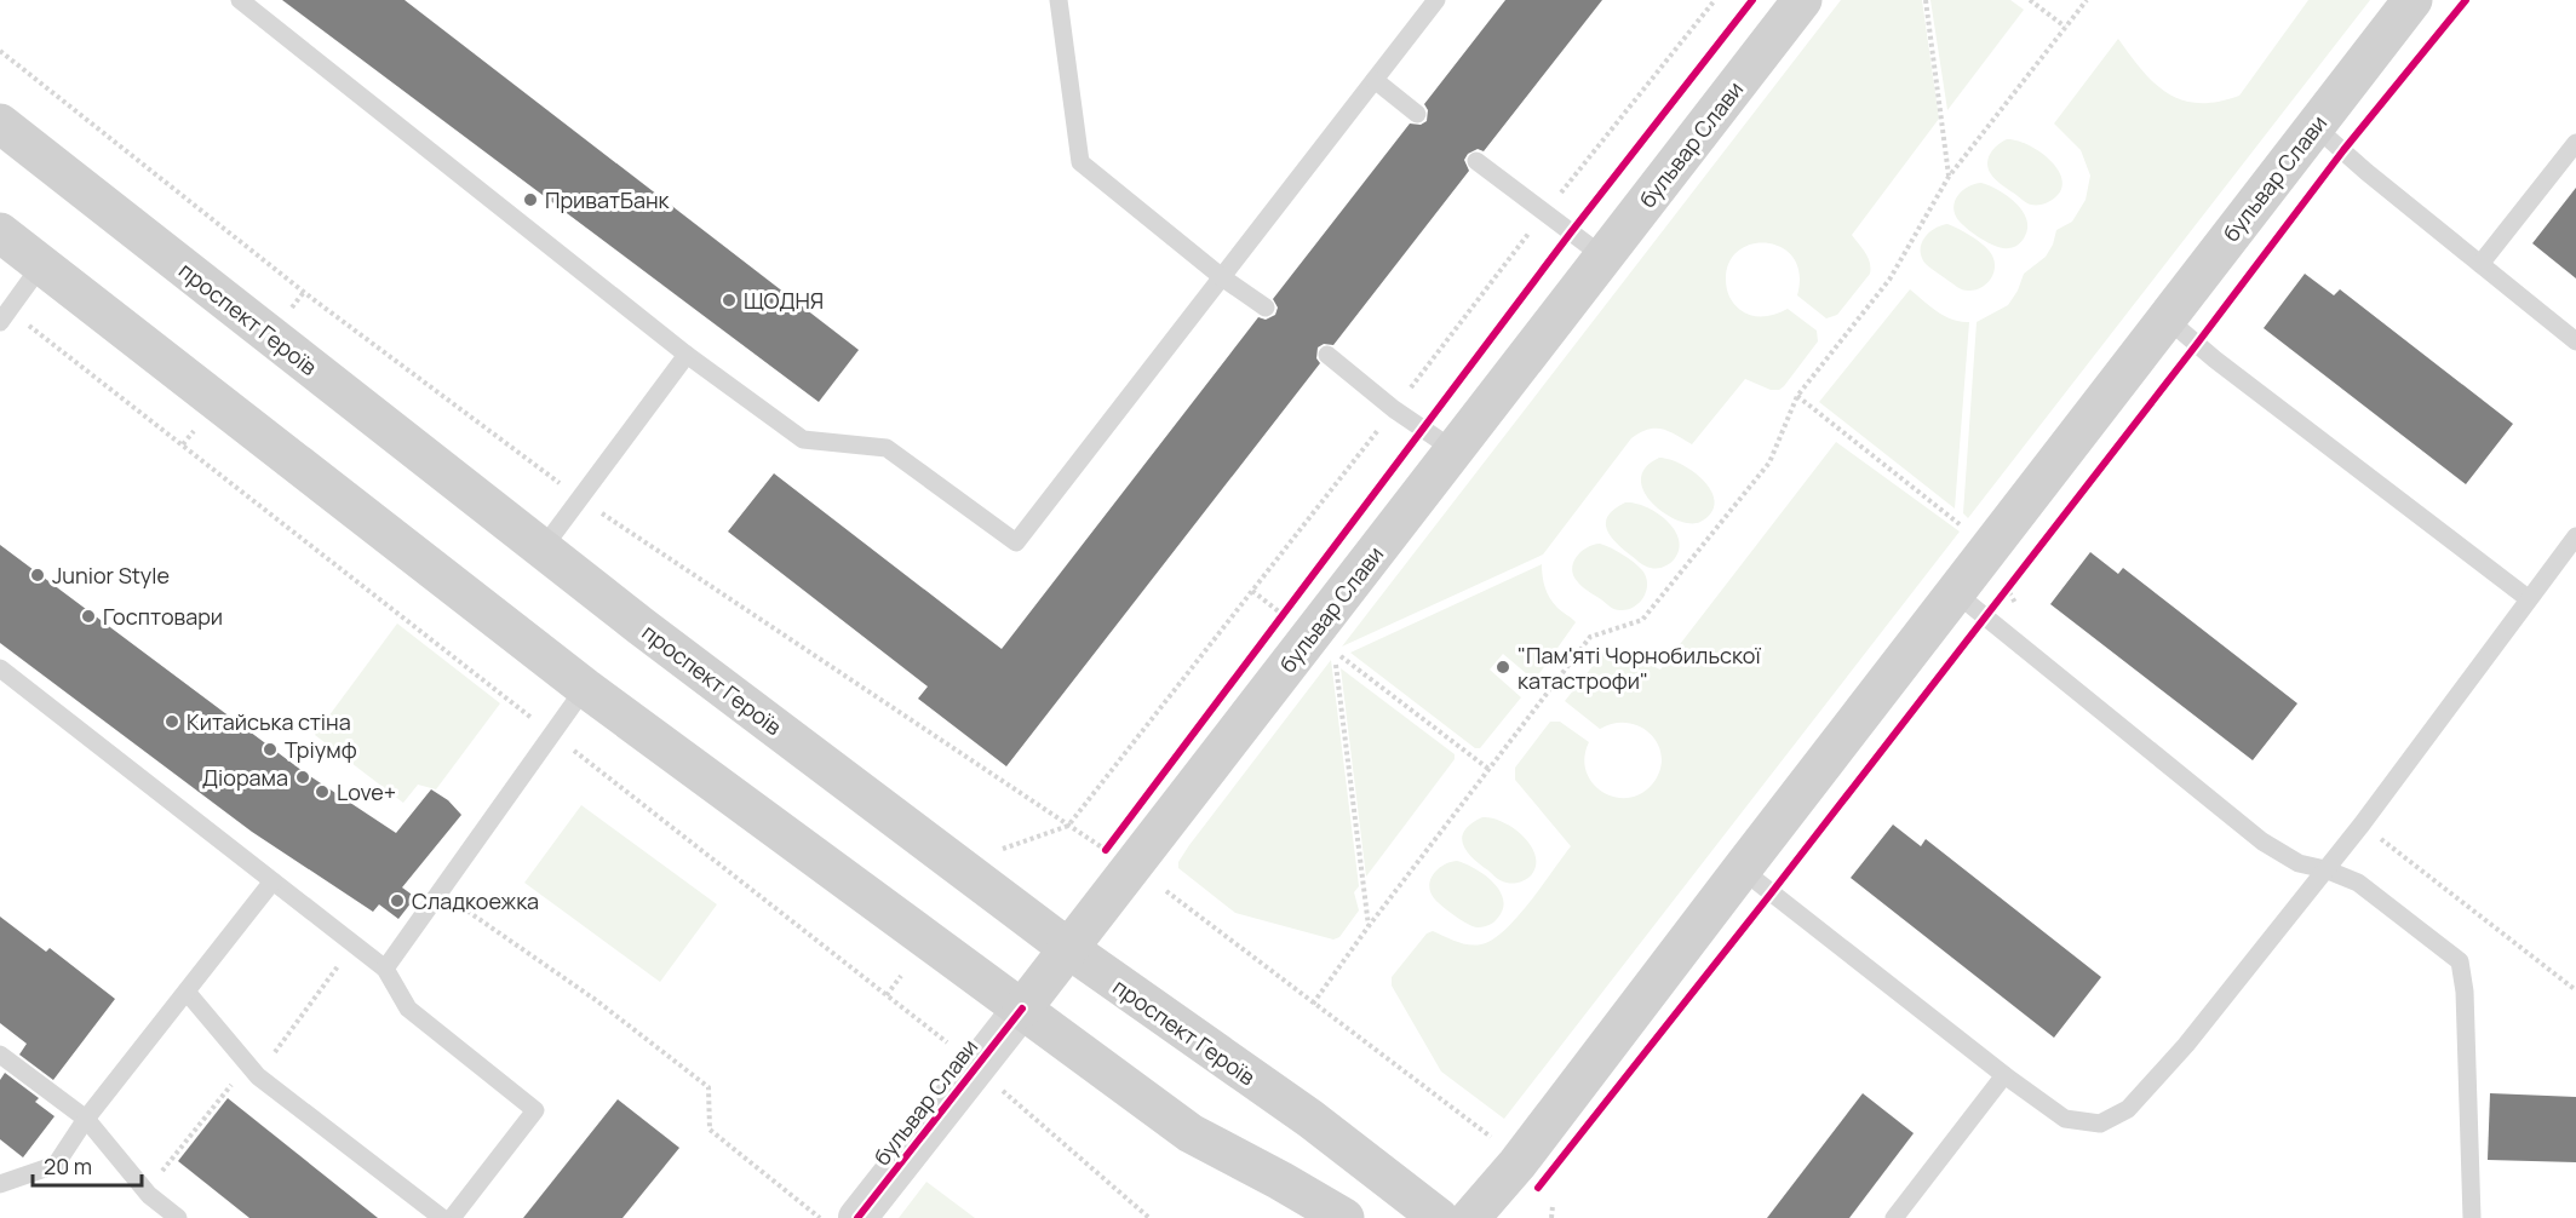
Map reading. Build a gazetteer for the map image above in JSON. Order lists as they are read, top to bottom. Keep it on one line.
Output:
{"streets":{"main road":["бульвар Слави","проспект Героїв"]},"crossings":[["бульвар Слави","проспект Героїв"]],"places":["ПриватБанк","ЩОДНЯ","Junior Style","Госптовари","\"Пам'яті Чорнобильскої катастрофи\"","Китайська стіна","Тріумф","Діорама","Love+","Сладкоежка"],"scale_bar":"20 m"}
